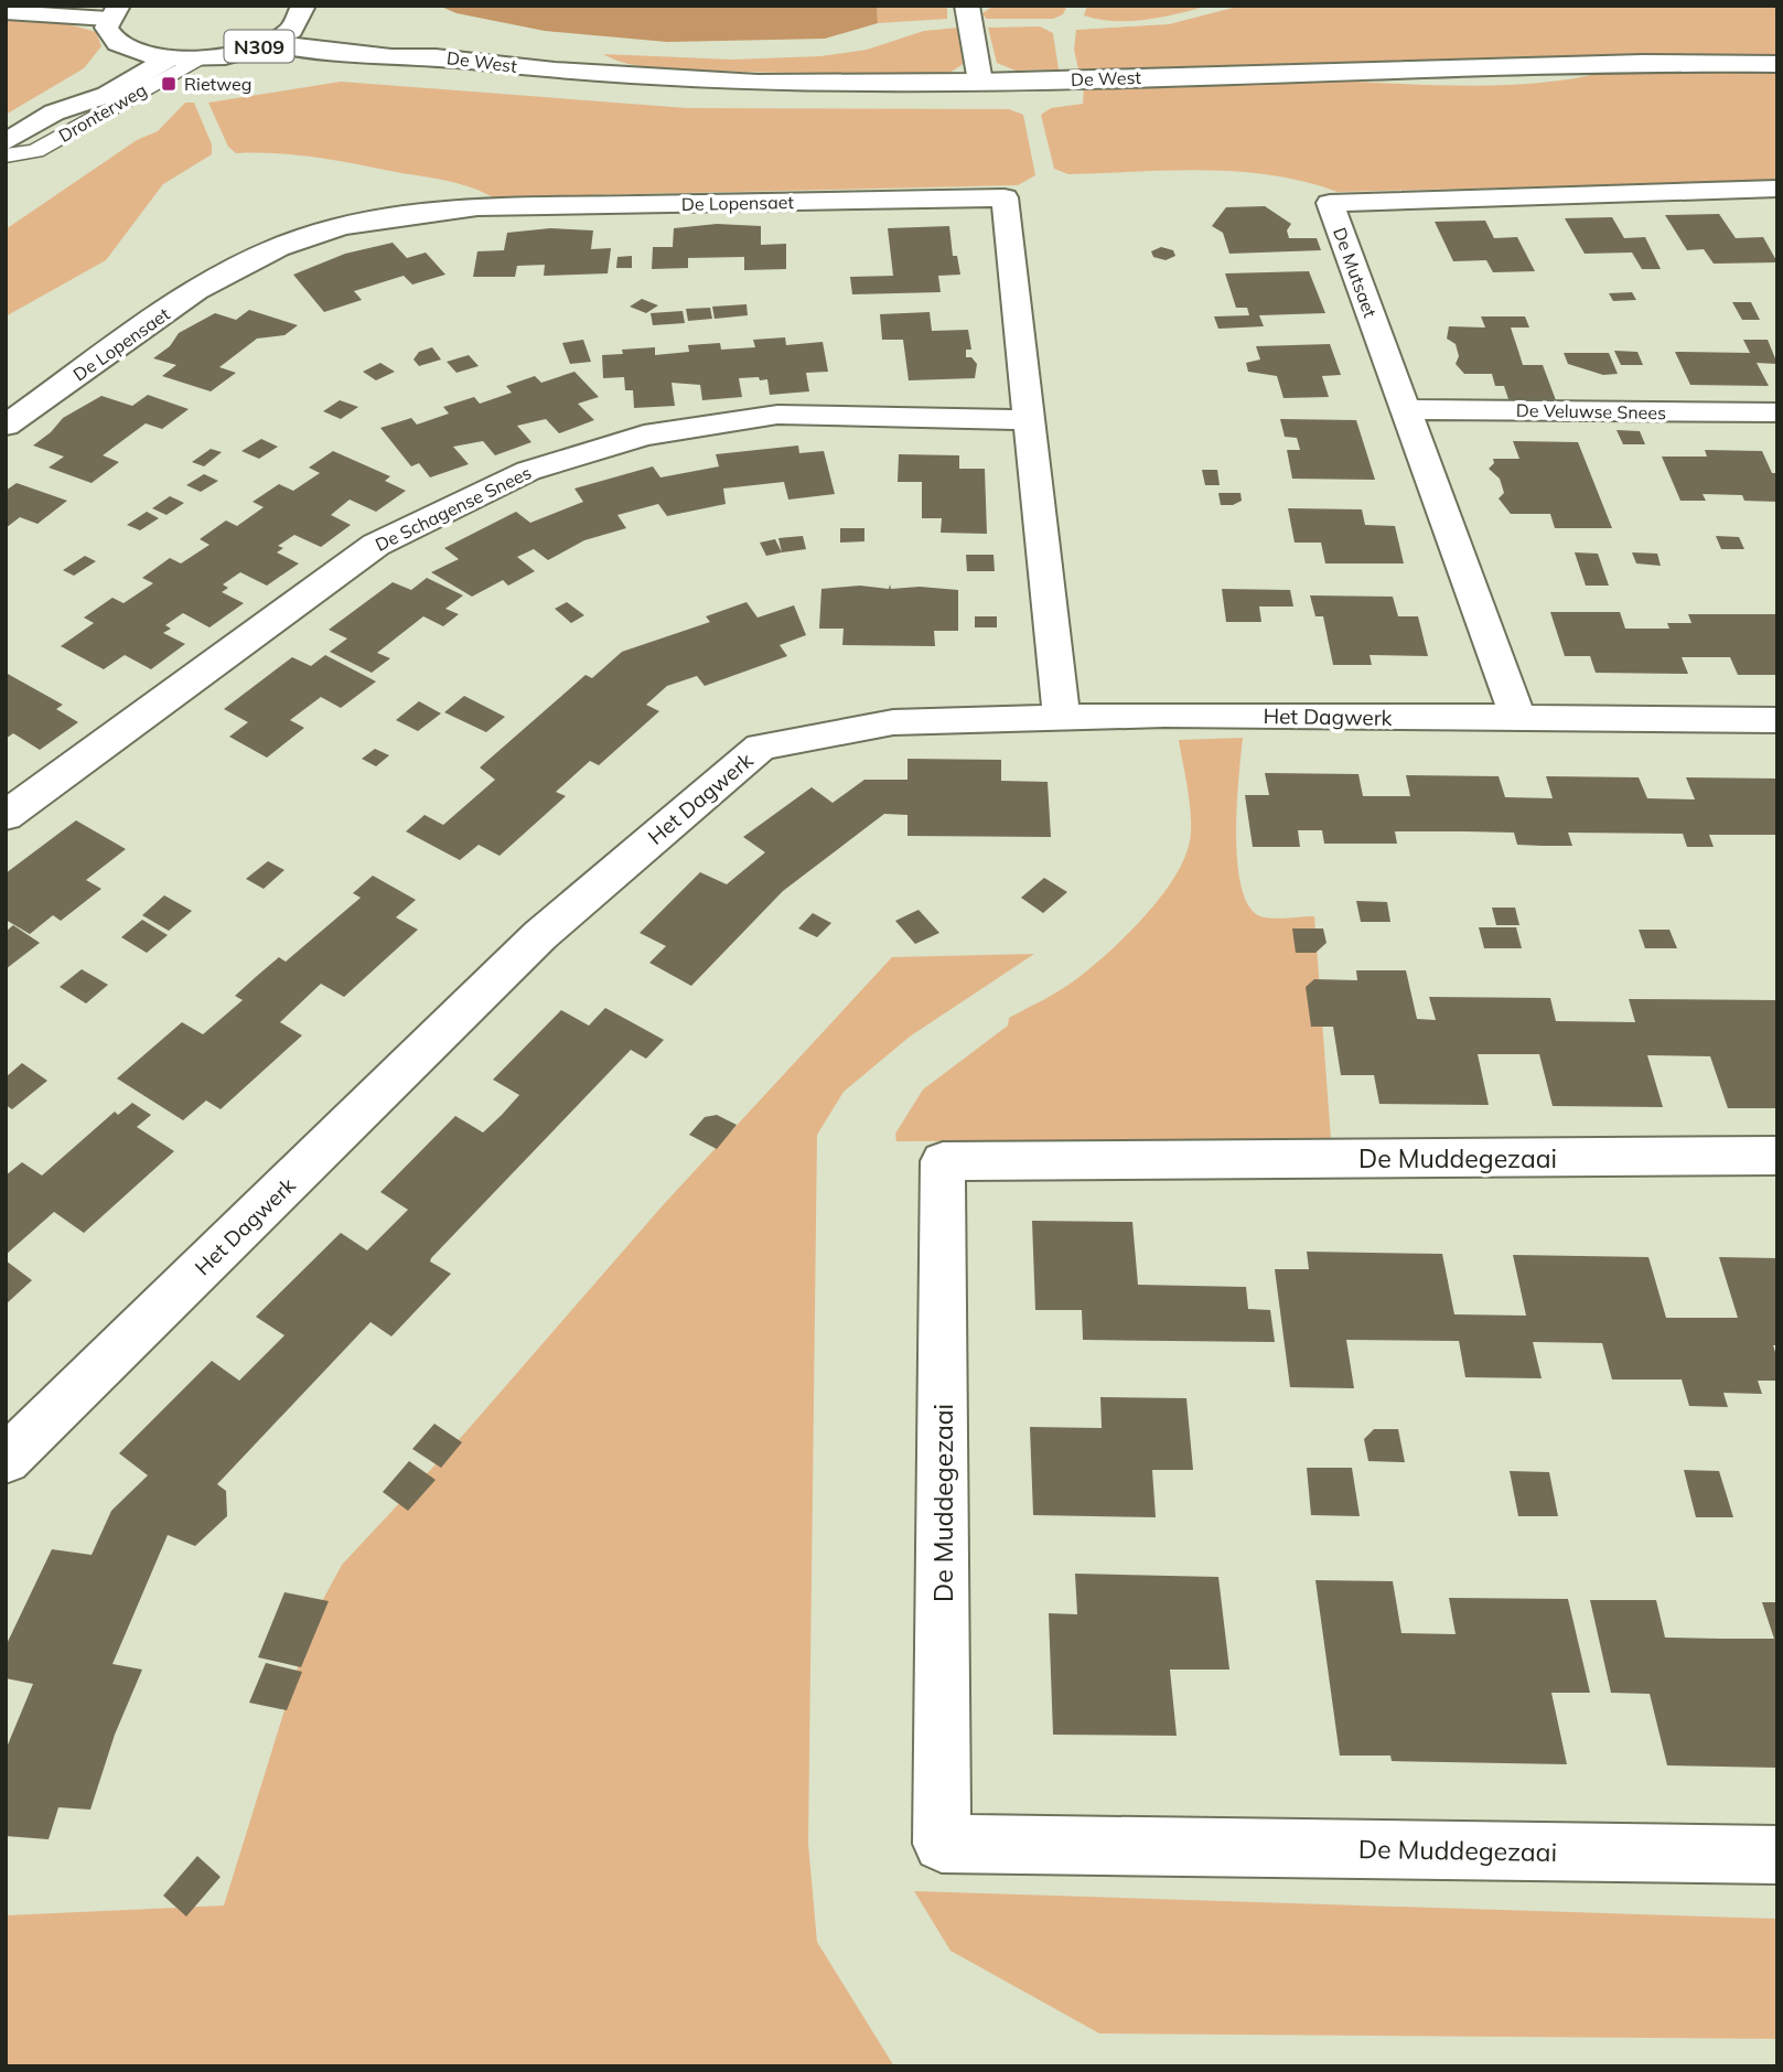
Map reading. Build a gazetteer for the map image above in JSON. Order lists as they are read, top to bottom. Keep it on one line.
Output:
{"streets":{"street":["N309","De West","Dronterweg","De Lopensaet","De Mutsaet","De Veluwse Snees","De Schagense Snees","Het Dagwerk","De Muddegezaai"]},"crossings":[["N309","De West"],["N309","Dronterweg"],["De Lopensaet","De Schagense Snees"],["De Lopensaet","Het Dagwerk"],["De Mutsaet","De Veluwse Snees"],["De Mutsaet","Het Dagwerk"]],"places":{"transit":["Rietweg"]}}
